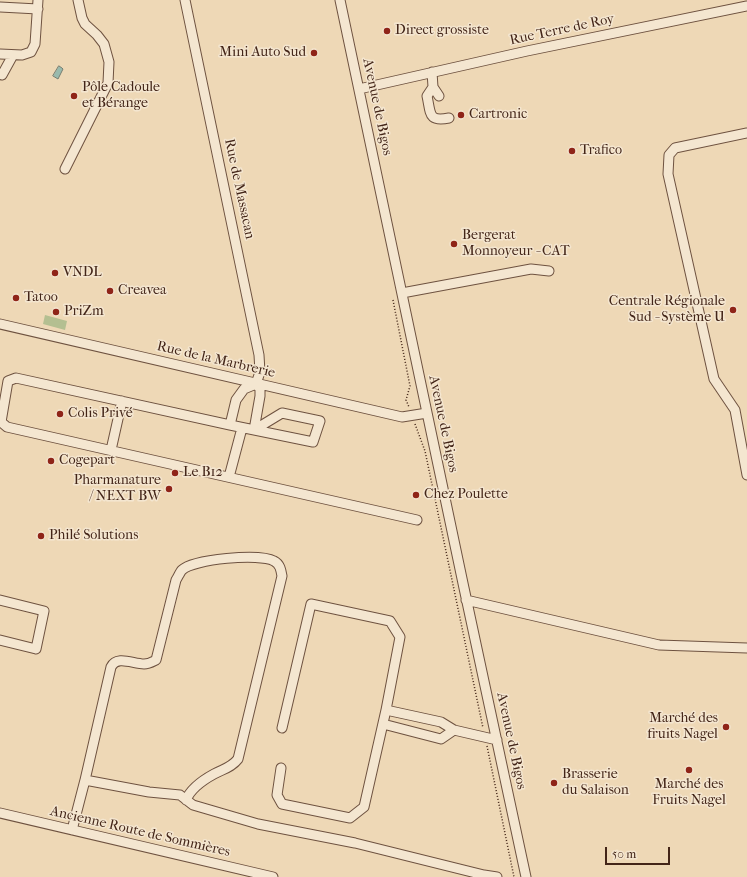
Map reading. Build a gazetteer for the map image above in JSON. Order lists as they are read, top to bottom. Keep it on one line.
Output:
{"streets":{"street":["Rue Terre de Roy","Avenue de Bigos","Rue de Massacan","Rue de la Marbrerie","Ancienne Route de Sommières"]},"crossings":[["Rue Terre de Roy","Avenue de Bigos"],["Avenue de Bigos","Rue de la Marbrerie"],["Rue de Massacan","Rue de la Marbrerie"]],"places":["Direct grossiste","Mini Auto Sud","Pôle Cadoule et Bérange","Cartronic","Trafico","Bergerat Monnoyeur - CAT","VNDL","Creavea","Tatoo","Centrale Régionale Sud - Système U","PriZm","Colis Privé","Cogepart","Le B12","Pharmanature / NEXT BW","Chez Poulette","Philé Solutions","Marché des fruits Nagel","Marché des Fruits Nagel","Brasserie du Salaison"],"scale_bar":"50 m"}
